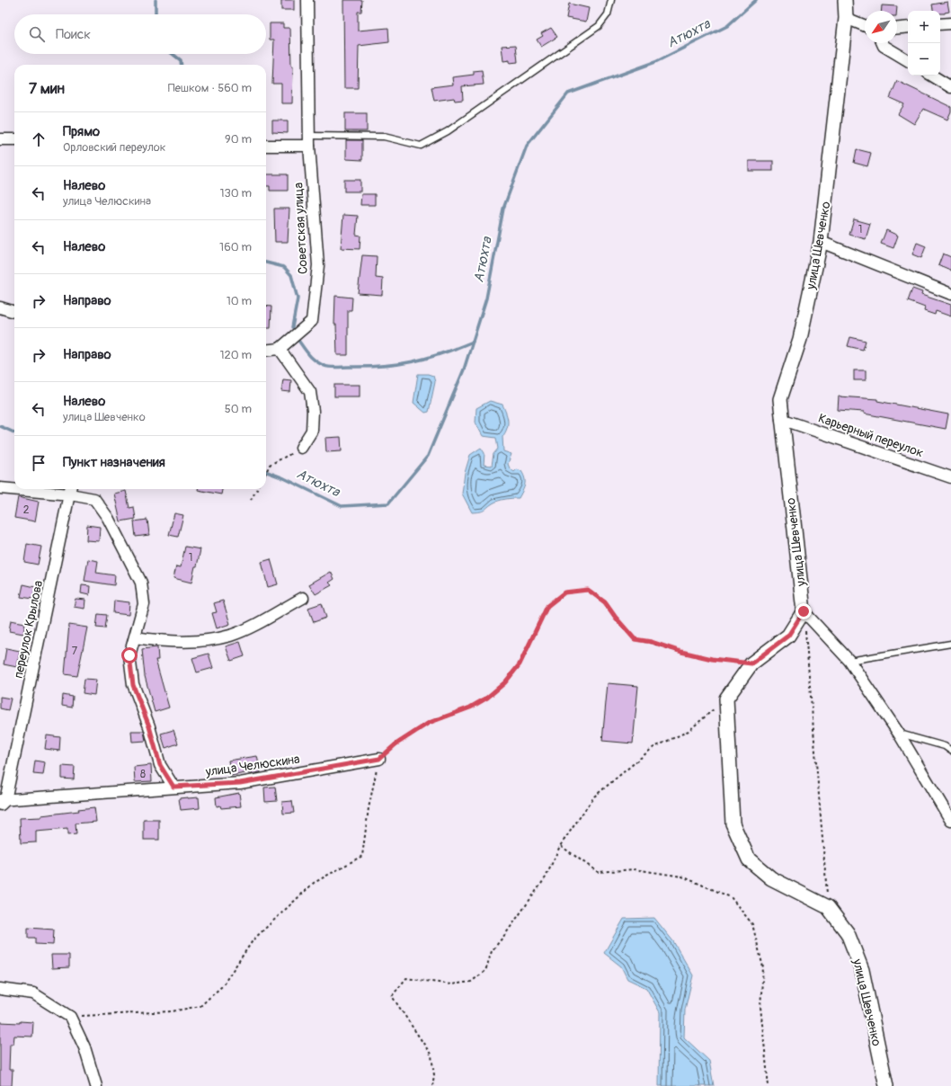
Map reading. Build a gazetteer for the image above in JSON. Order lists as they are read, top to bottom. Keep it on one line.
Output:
{"streets":{"street":["Советская улица","улица Шевченко","Карьерный переулок","переулок Крылова","улица Челюскина"]},"crossings":[["улица Шевченко","Карьерный переулок"],["переулок Крылова","улица Челюскина"]],"water":["Атюхта"],"house_numbers":["1","2","1","7","8"],"north":"bottom left","page":{"map_buttons":["+","−"],"search":"Поиск","heading":["7 мин","Пешком · 560 m"],"list":[["Прямо","Орловский переулок","90 m"],["Налево","улица Челюскина","130 m"],["Налево","160 m"],["Направо","10 m"],["Направо","120 m"],["Налево","улица Шевченко","50 m"],"Пункт назначения"]}}
